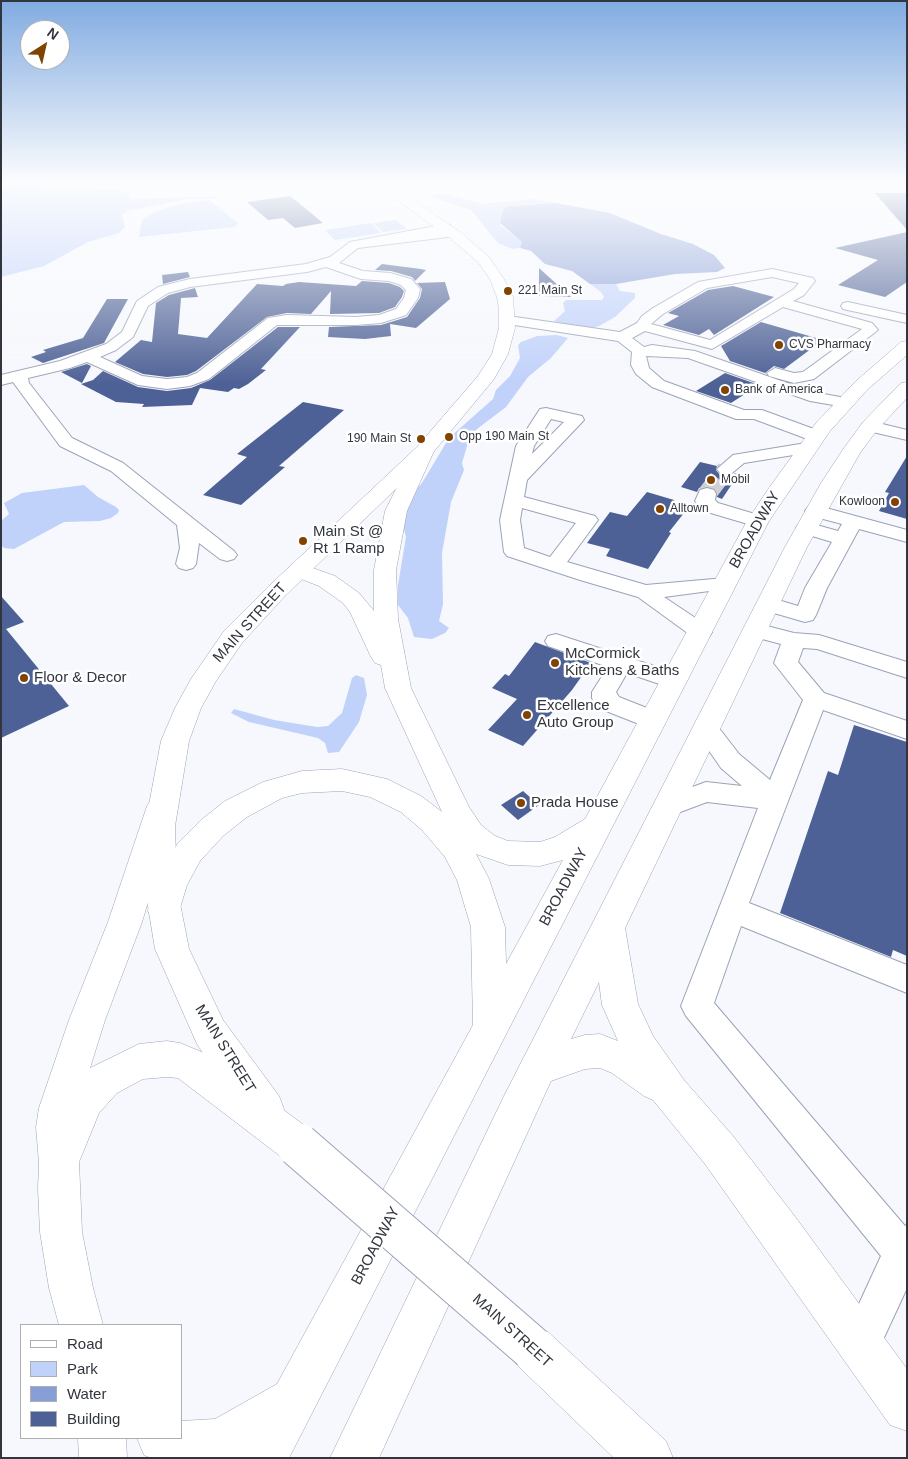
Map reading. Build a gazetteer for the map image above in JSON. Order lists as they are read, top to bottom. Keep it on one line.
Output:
{"streets":{"main road":["BROADWAY","MAIN STREET"]},"places":["221 Main St","CVS Pharmacy","Bank of America","Opp 190 Main St","190 Main St","Mobil","Kowloon","Alltown","Main St @ Rt 1 Ramp","McCormick Kitchens & Baths","Floor & Decor","Excellence Auto Group","Prada House"],"legend":["Road","Park","Water","Building"],"north":"top right"}
